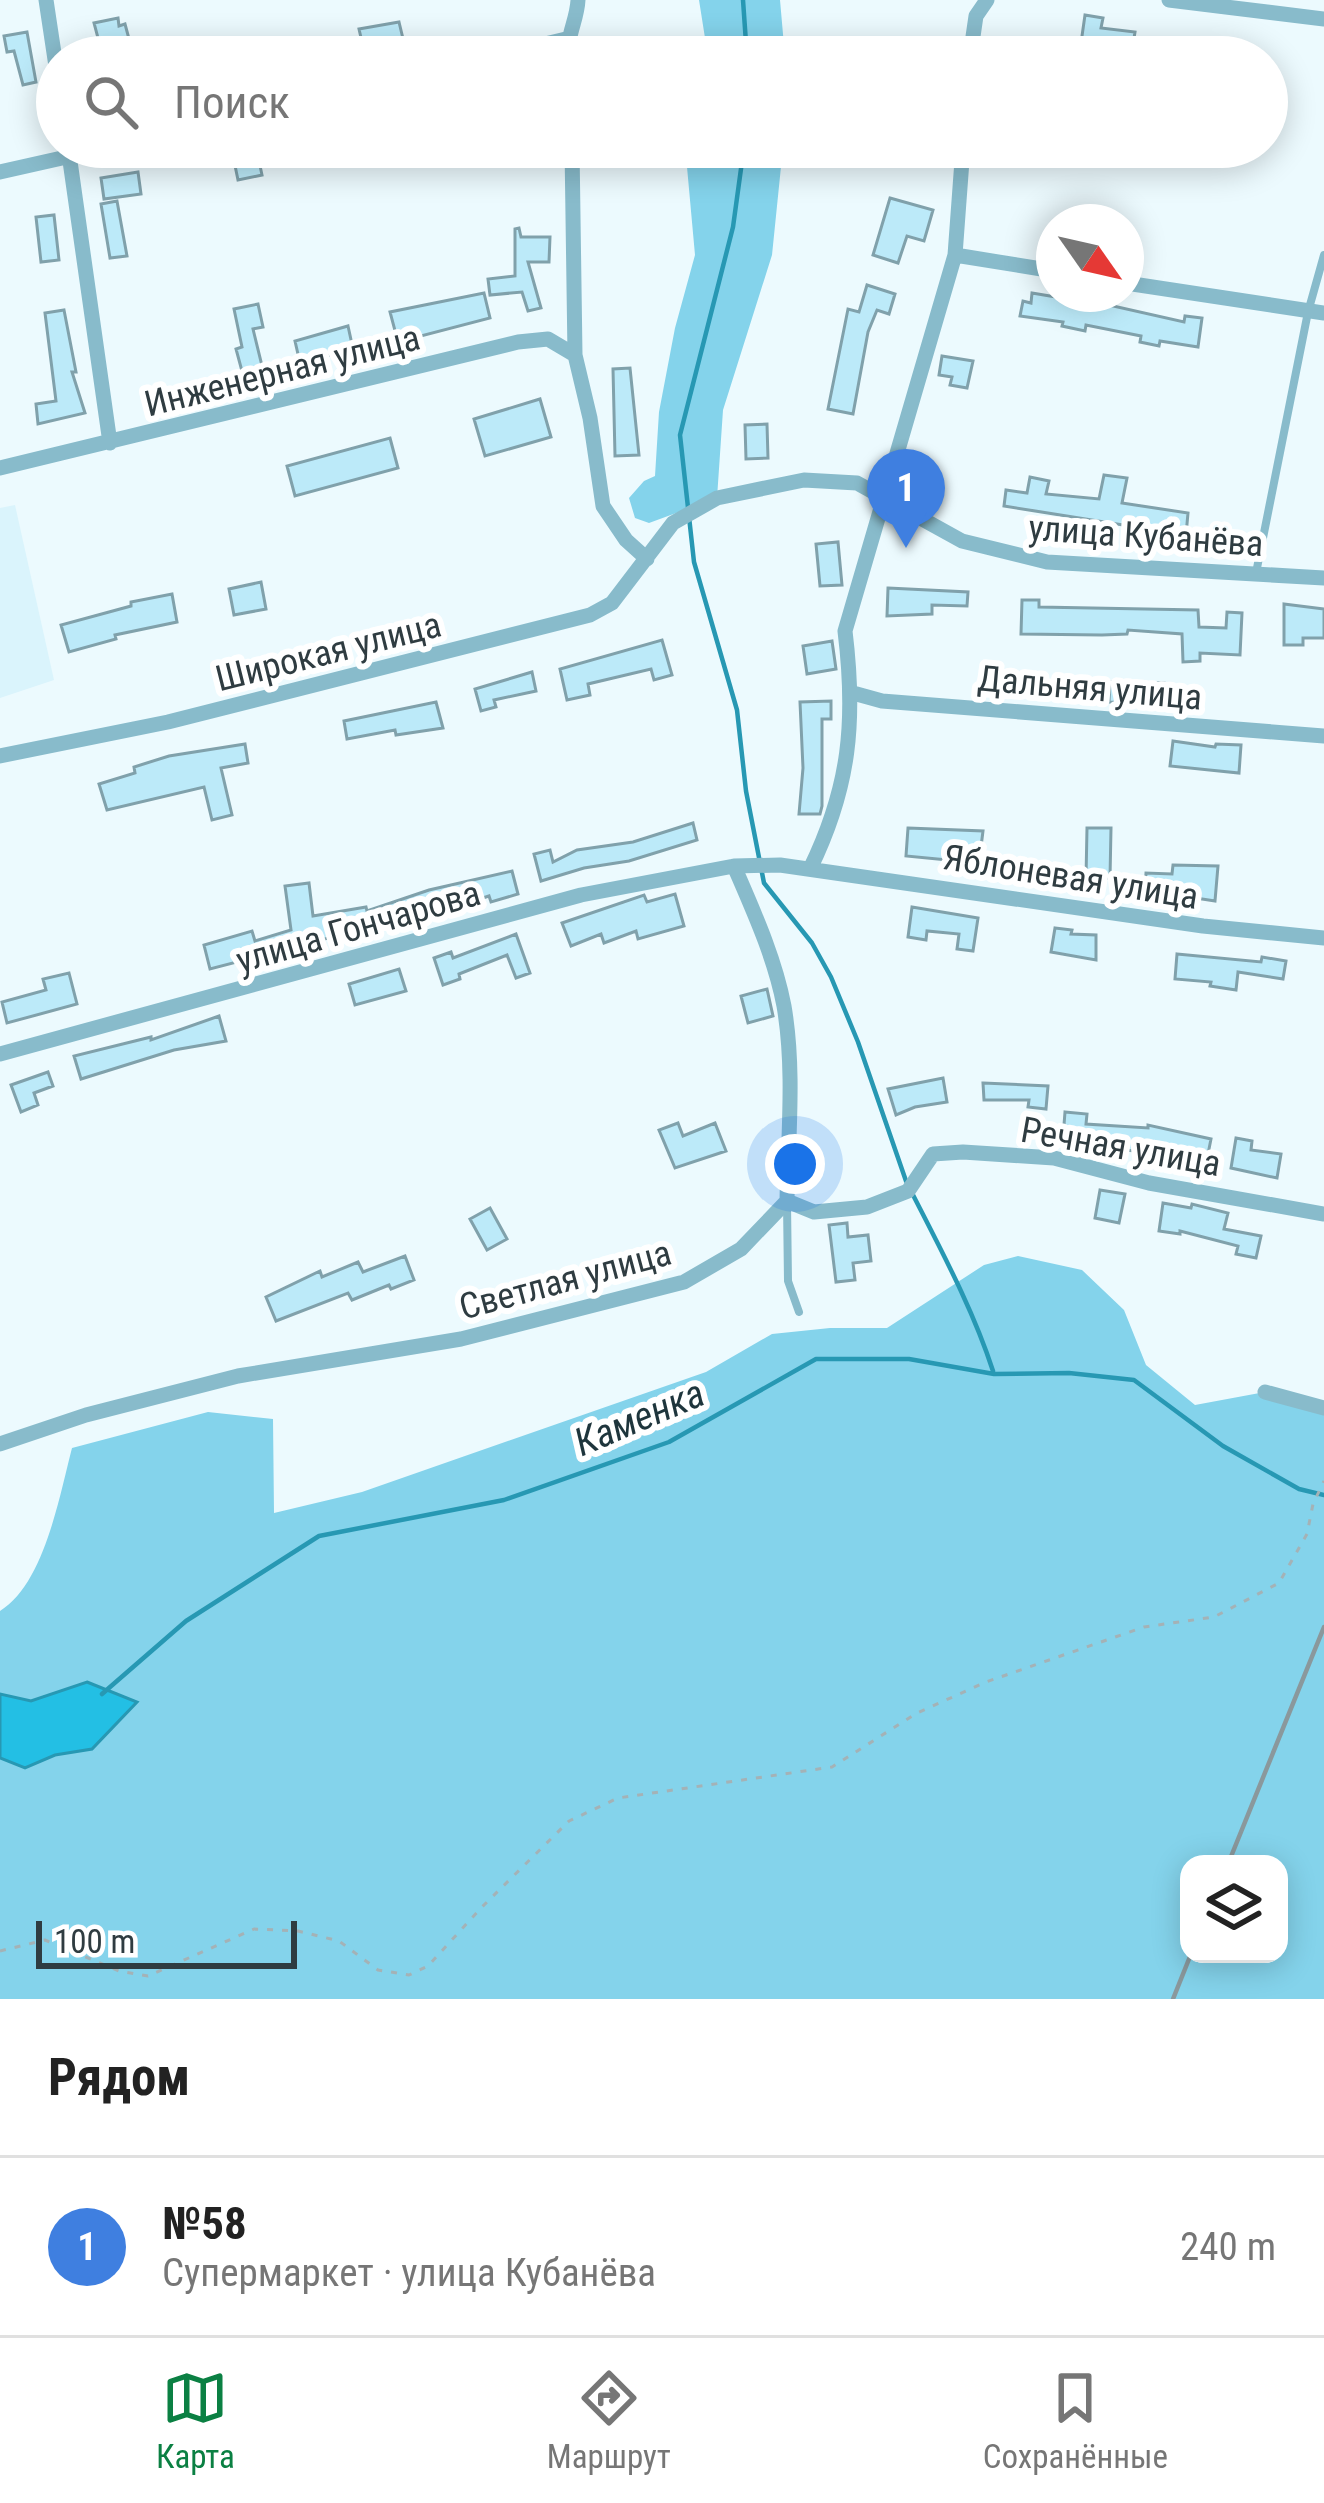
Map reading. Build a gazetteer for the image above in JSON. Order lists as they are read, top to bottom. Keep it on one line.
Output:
{"streets":{"street":["Инженерная улица","улица Кубанёва","Широкая улица","Дальняя улица","Яблоневая улица","улица Гончарова","Речная улица","Светлая улица"]},"crossings":[["улица Кубанёва","Широкая улица"],["Яблоневая улица","улица Гончарова"],["Речная улица","Светлая улица"]],"water":["Каменка"],"scale_bar":"100 m","north":"bottom right","page":{"search":"Поиск","pins":"1","scale":"100 m","heading":"Рядом","list":[{"mark":"1","name":"№58","note":"Супермаркет · улица Кубанёва","value":"240 m"}],"nav":["Карта","Маршрут","Сохранённые"]}}
